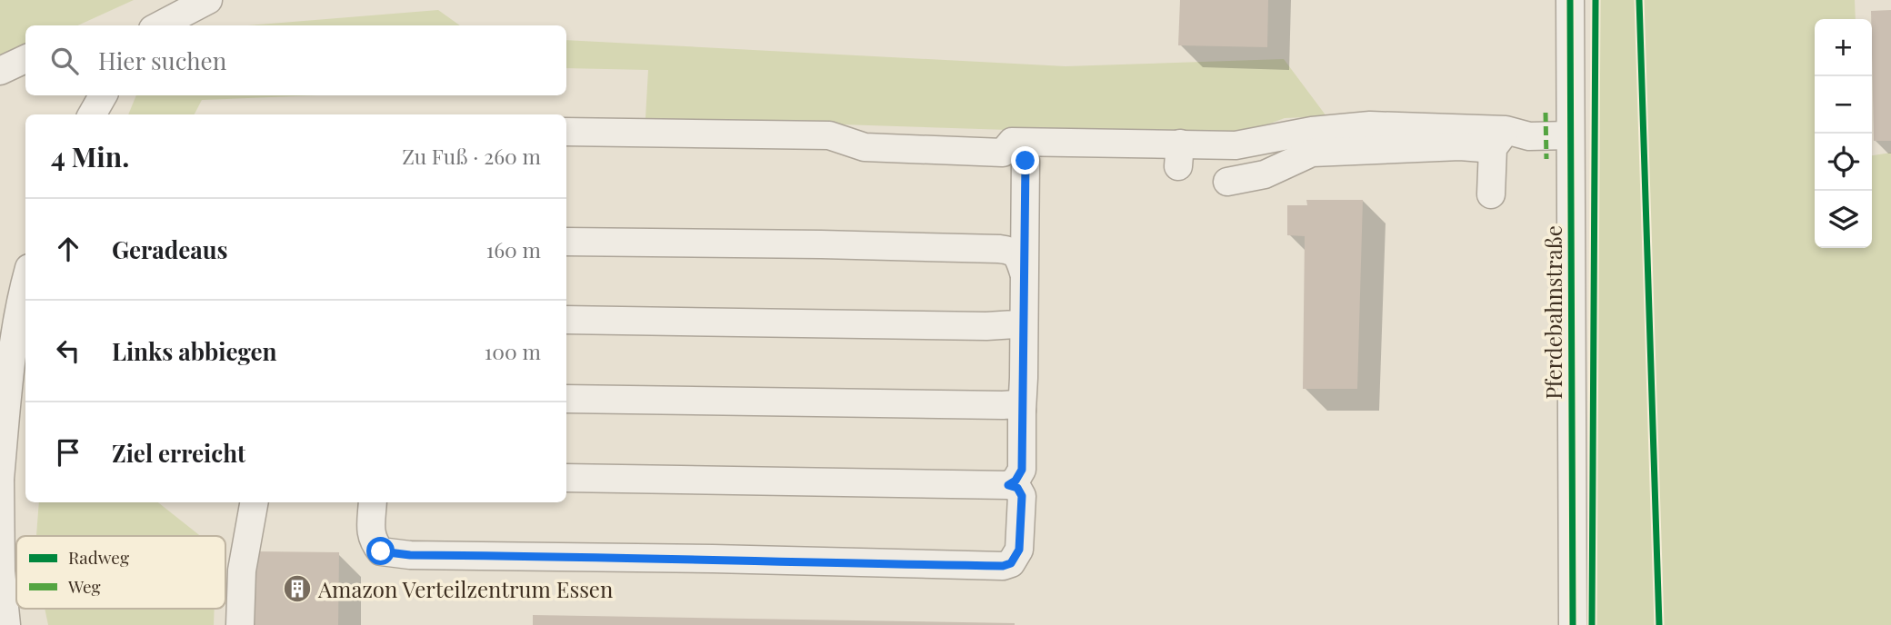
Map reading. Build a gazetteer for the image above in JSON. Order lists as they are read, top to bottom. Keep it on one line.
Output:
{"streets":{"street":["Pferdebahnstraße"]},"places":{"building":["Amazon Verteilzentrum Essen"]},"legend":["Radweg","Weg"],"page":{"map_buttons":["+","−"],"search":"Hier suchen","heading":["4 Min.","Zu Fuß · 260 m"],"list":[["Geradeaus","160 m"],["Links abbiegen","100 m"],"Ziel erreicht"]}}
